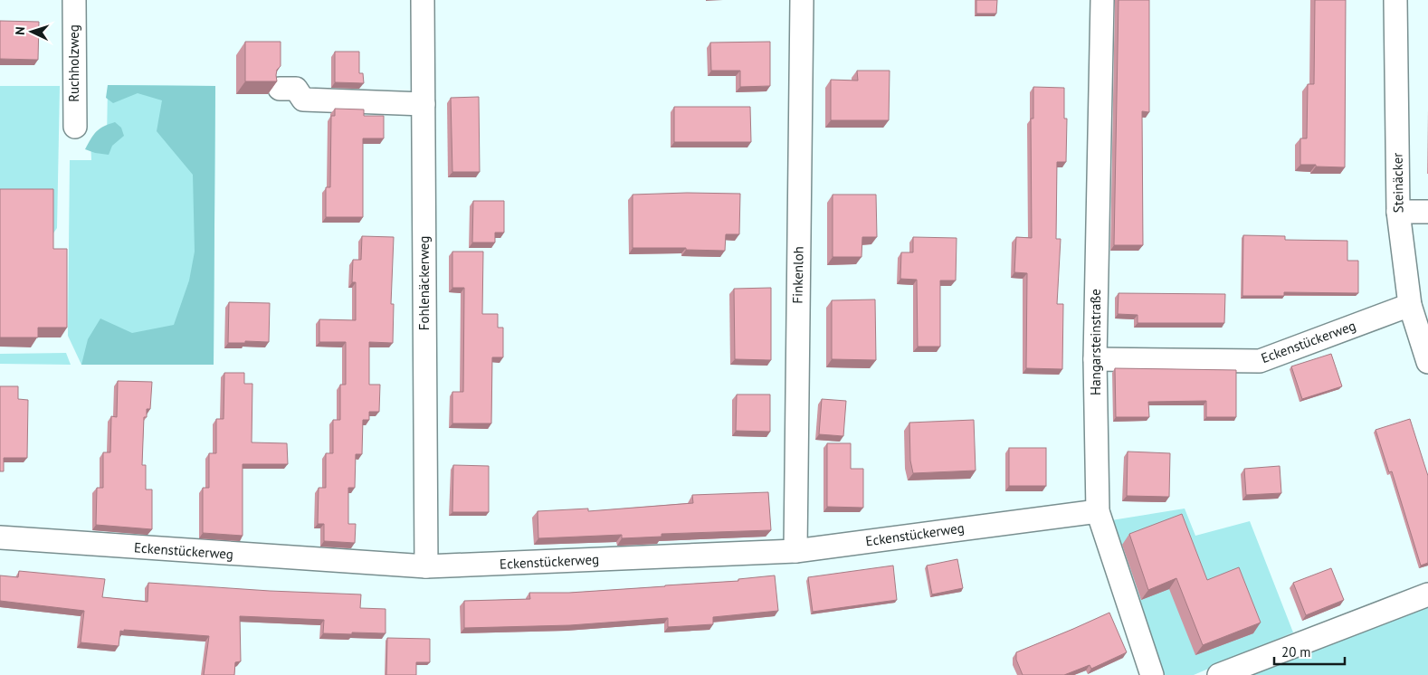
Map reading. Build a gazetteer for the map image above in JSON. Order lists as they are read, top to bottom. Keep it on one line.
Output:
{"streets":{"street":["Ruchholzweg","Steinäcker","Finkenloh","Fohlenäckerweg","Hangarsteinstraße","Eckenstückerweg"]},"crossings":[["Steinäcker","Eckenstückerweg"],["Finkenloh","Eckenstückerweg"],["Fohlenäckerweg","Eckenstückerweg"],["Hangarsteinstraße","Eckenstückerweg"]],"scale_bar":"20 m","north":"left"}
